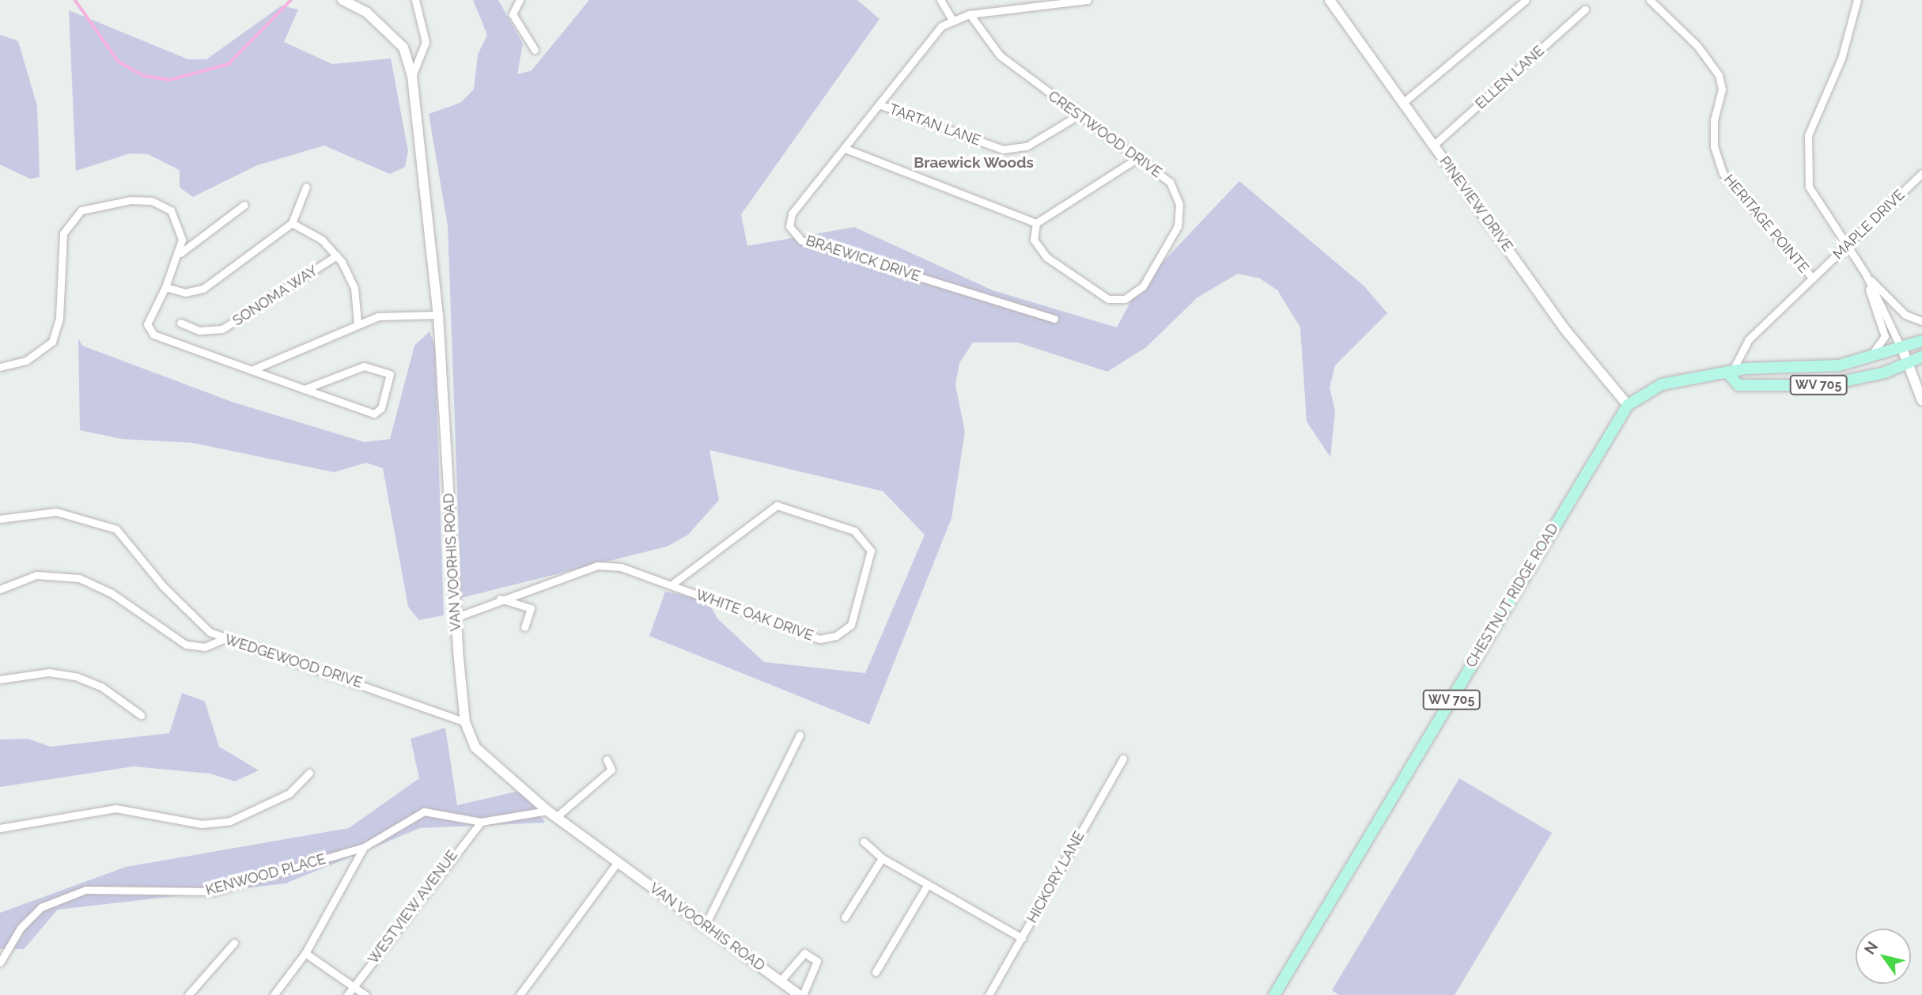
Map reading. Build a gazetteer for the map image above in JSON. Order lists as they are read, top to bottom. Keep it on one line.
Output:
{"streets":{"main road":["WV 705","CHESTNUT RIDGE ROAD"],"street":["ELLEN LANE","TARTAN LANE","CRESTWOOD DRIVE","PINEVIEW DRIVE","HERITAGE POINTE","MAPLE DRIVE","BRAEWICK DRIVE","SONOMA WAY","VAN VOORHIS ROAD","WHITE OAK DRIVE","WEDGEWOOD DRIVE","KENWOOD PLACE","HICKORY LANE","WESTVIEW AVENUE"]},"crossings":[["ELLEN LANE","PINEVIEW DRIVE"],["TARTAN LANE","CRESTWOOD DRIVE"],["TARTAN LANE","BRAEWICK DRIVE"],["PINEVIEW DRIVE","CHESTNUT RIDGE ROAD"],["HERITAGE POINTE","MAPLE DRIVE"],["MAPLE DRIVE","WV 705"],["MAPLE DRIVE","CHESTNUT RIDGE ROAD"],["WV 705","CHESTNUT RIDGE ROAD"],["VAN VOORHIS ROAD","WHITE OAK DRIVE"],["VAN VOORHIS ROAD","WEDGEWOOD DRIVE"],["VAN VOORHIS ROAD","KENWOOD PLACE"],["KENWOOD PLACE","WESTVIEW AVENUE"]],"districts":["Braewick Woods"],"north":"top left"}
